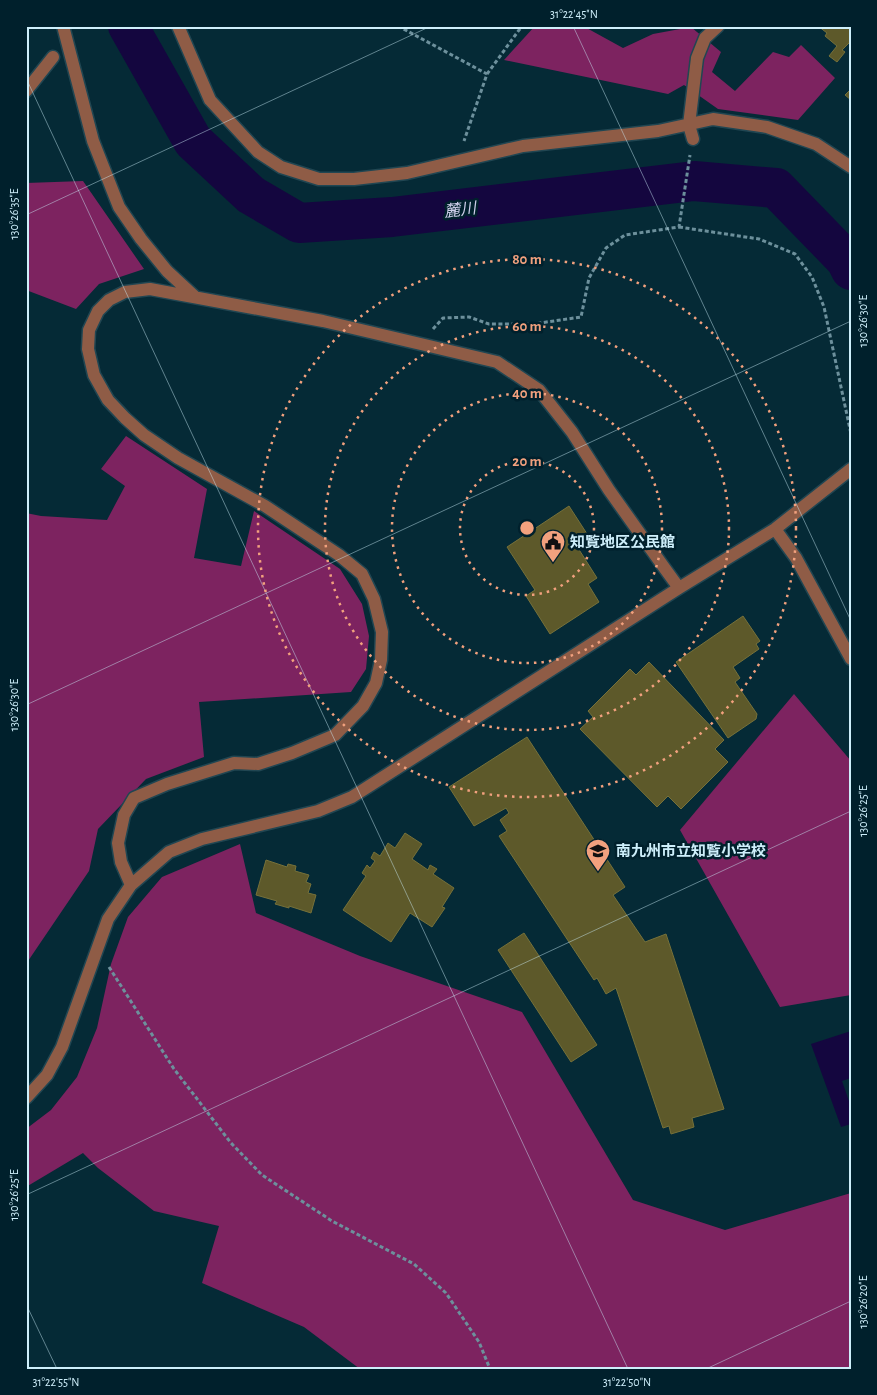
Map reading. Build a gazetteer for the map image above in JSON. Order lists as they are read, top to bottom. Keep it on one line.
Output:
{"water":["麓川"],"places":{"public building":["知覧地区公民館"],"school or university":["南九州市立知覧小学校"]},"coordinates":["31°22'45\"N","130°26'35\"E","130°26'30\"E","130°26'25\"E","130°26'20\"E","31°22'55\"N","31°22'50\"N"],"rings":["80 m","60 m","40 m","20 m"]}
